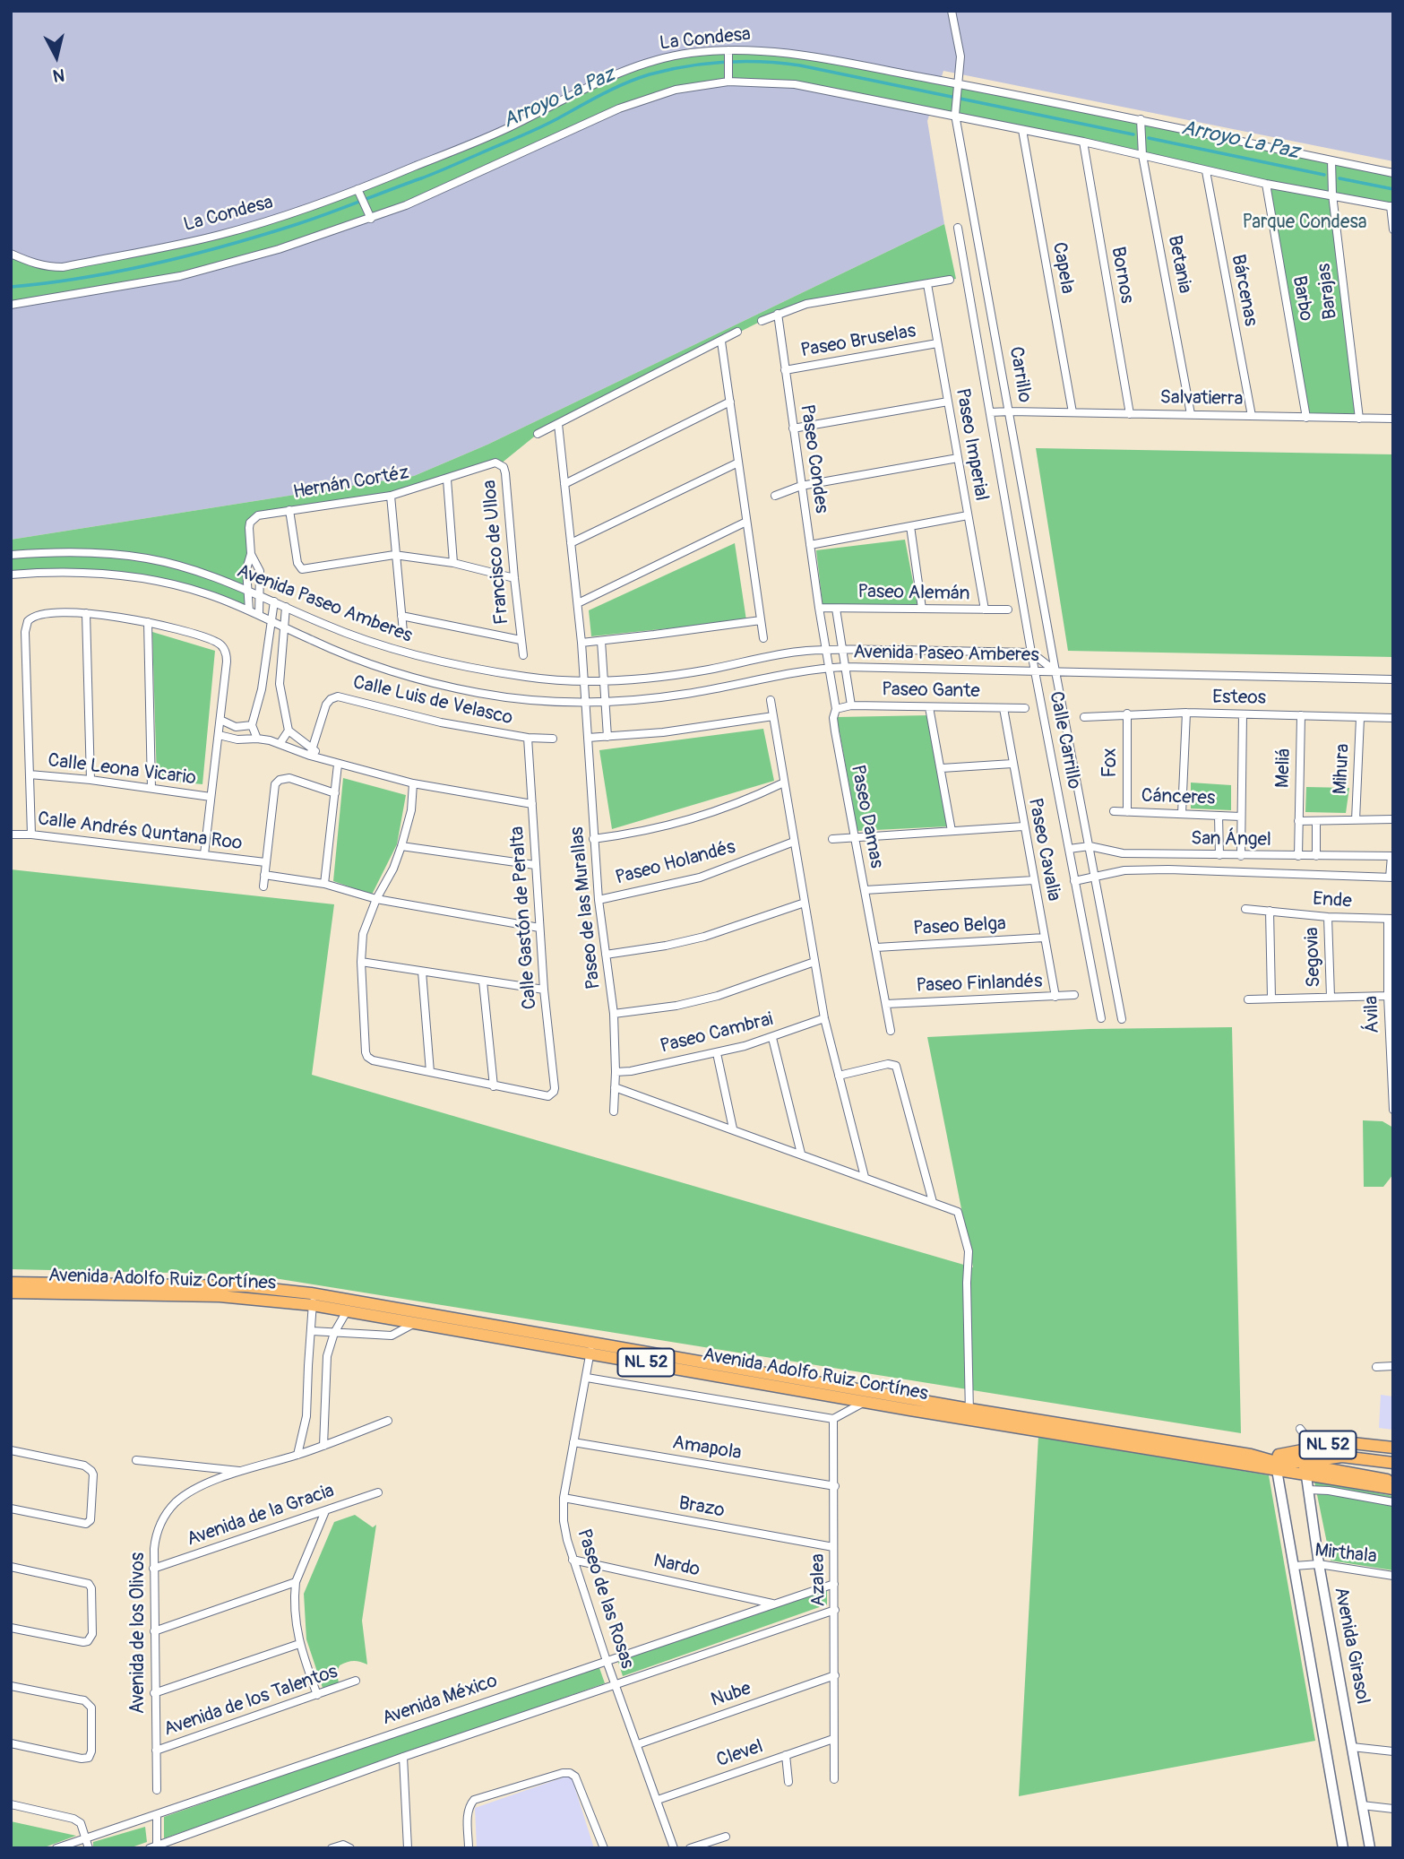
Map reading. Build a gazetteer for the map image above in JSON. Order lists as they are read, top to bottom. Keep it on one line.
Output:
{"streets":{"main road":["Avenida Adolfo Ruiz Cortínes","NL 52"],"street":["La Condesa","Betania","Capela","Bornos","Bárcenas","Barajas","Barbo","Paseo Bruselas","Carrillo","Salvatierra","Paseo Imperial","Paseo Condes","Hernán Cortéz","Francisco de Ulloa","Paseo Alemán","Avenida Paseo Amberes","Paseo Gante","Esteos","Calle Luis de Velasco","Calle Carrillo","Fox","Meliá","Mihura","Calle Leona Vicario","Cánceres","Paseo Damas","Calle Andrés Quntana Roo","San Ángel","Paseo Cavalia","Paseo Holandés","Ende","Paseo de las Murallas","Calle Gastón de Peralta","Paseo Belga","Segovia","Paseo Finlandés","Ávila","Paseo Cambrai","Amapola","Brazo","Avenida de la Gracia","Mirthala","Nardo","Azalea","Paseo de las Rosas","Avenida de los Olivos","Avenida Girasol","Nube","Avenida México","Avenida de los Talentos","Clevel"]},"crossings":[["La Condesa","Betania"],["La Condesa","Barajas"],["La Condesa","Carrillo"],["Betania","Salvatierra"],["Capela","Salvatierra"],["Bornos","Salvatierra"],["Bárcenas","Salvatierra"],["Barajas","Salvatierra"],["Barbo","Salvatierra"],["Paseo Bruselas","Paseo Imperial"],["Paseo Bruselas","Paseo Condes"],["Carrillo","Salvatierra"],["Carrillo","Avenida Paseo Amberes"],["Carrillo","Calle Carrillo"],["Paseo Imperial","Paseo Alemán"],["Paseo Condes","Paseo Alemán"],["Paseo Condes","Paseo Damas"],["Hernán Cortéz","Francisco de Ulloa"],["Paseo Alemán","Paseo Damas"],["Avenida Paseo Amberes","Calle Carrillo"],["Avenida Paseo Amberes","Paseo Damas"],["Avenida Paseo Amberes","Paseo de las Murallas"],["Paseo Gante","Paseo Damas"],["Paseo Gante","Paseo Cavalia"],["Esteos","Fox"],["Esteos","Meliá"],["Esteos","Mihura"],["Calle Luis de Velasco","Calle Gastón de Peralta"],["Calle Carrillo","San Ángel"],["Fox","Cánceres"],["Meliá","San Ángel"],["Paseo Damas","Paseo Belga"],["Paseo Damas","Paseo Finlandés"],["Paseo Cavalia","Paseo Belga"],["Paseo Cavalia","Paseo Finlandés"],["Paseo Holandés","Paseo de las Murallas"],["Ende","Segovia"],["Ende","Ávila"],["Paseo de las Murallas","Paseo Cambrai"],["Avenida Adolfo Ruiz Cortínes","Paseo de las Rosas"],["Avenida Adolfo Ruiz Cortínes","Avenida Girasol"],["Amapola","Azalea"],["Amapola","Paseo de las Rosas"],["Brazo","Azalea"],["Brazo","Paseo de las Rosas"],["Avenida de la Gracia","Avenida de los Olivos"],["Mirthala","Avenida Girasol"],["Nardo","Paseo de las Rosas"],["Nardo","Avenida México"],["Azalea","Nube"],["Azalea","Avenida México"],["Azalea","Clevel"],["Paseo de las Rosas","Nube"],["Paseo de las Rosas","Avenida México"],["Paseo de las Rosas","Clevel"],["Avenida de los Olivos","Avenida de los Talentos"]],"water":["Arroyo La Paz"],"parks":["Parque Condesa"],"north":"bottom"}
